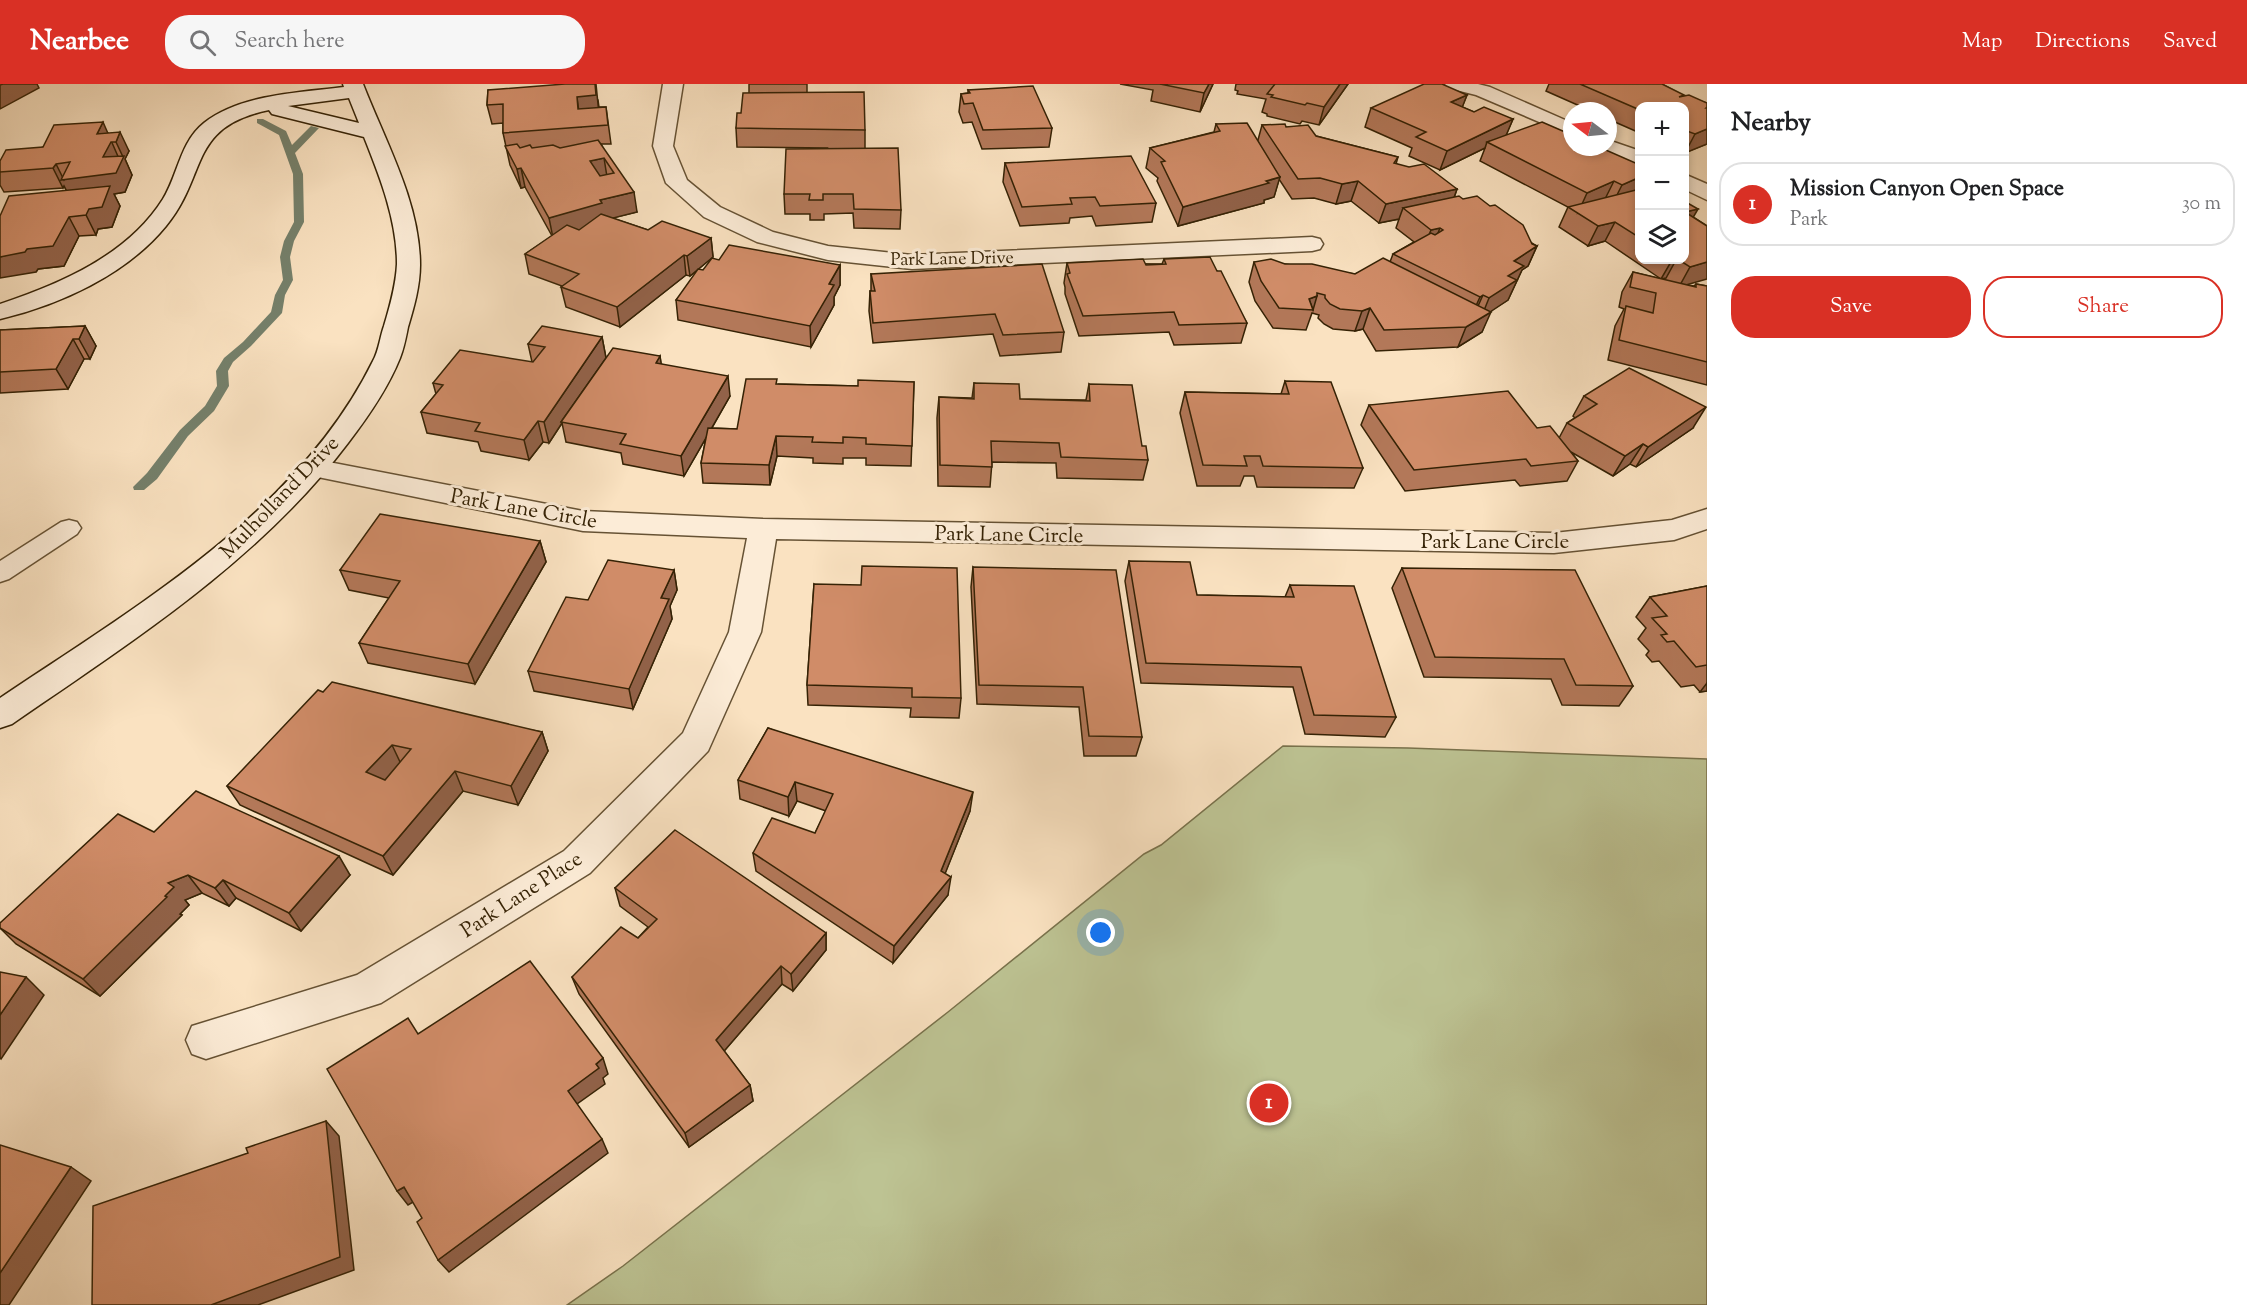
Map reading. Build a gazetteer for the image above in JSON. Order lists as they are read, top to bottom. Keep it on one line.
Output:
{"streets":{"street":["Park Lane Drive","Mulholland Drive","Park Lane Circle","Park Lane Place"]},"crossings":[["Mulholland Drive","Park Lane Circle"],["Park Lane Circle","Park Lane Place"]],"north":"left","page":{"header":"Nearbee","search":"Search here","nav":["Map","Directions","Saved"],"heading":"Nearby","map_buttons":["+","−"],"list":[{"mark":"1","name":"Mission Canyon Open Space","note":"Park","value":"30 m"}],"buttons":["Save","Share"],"pins":"1"}}
